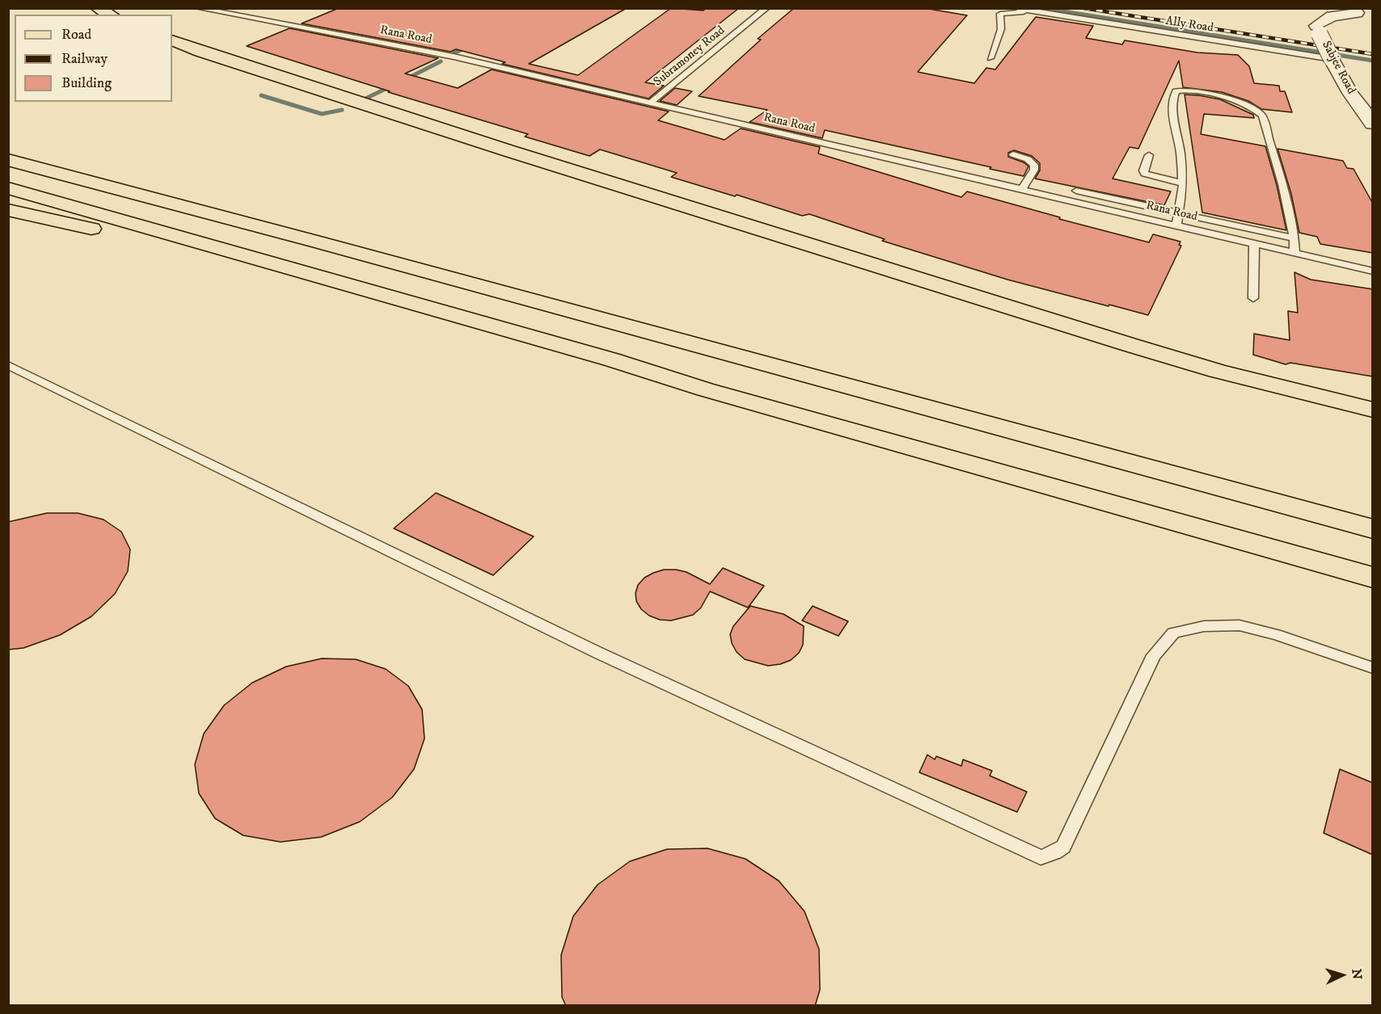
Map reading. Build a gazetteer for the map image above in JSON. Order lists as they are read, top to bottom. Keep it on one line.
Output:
{"streets":{"street":["Sabjee Road"],"lane":["Ally Road","Rana Road","Subramoney Road"]},"crossings":[["Ally Road","Sabjee Road"],["Rana Road","Subramoney Road"]],"legend":["Road","Railway","Building"],"north":"right"}
